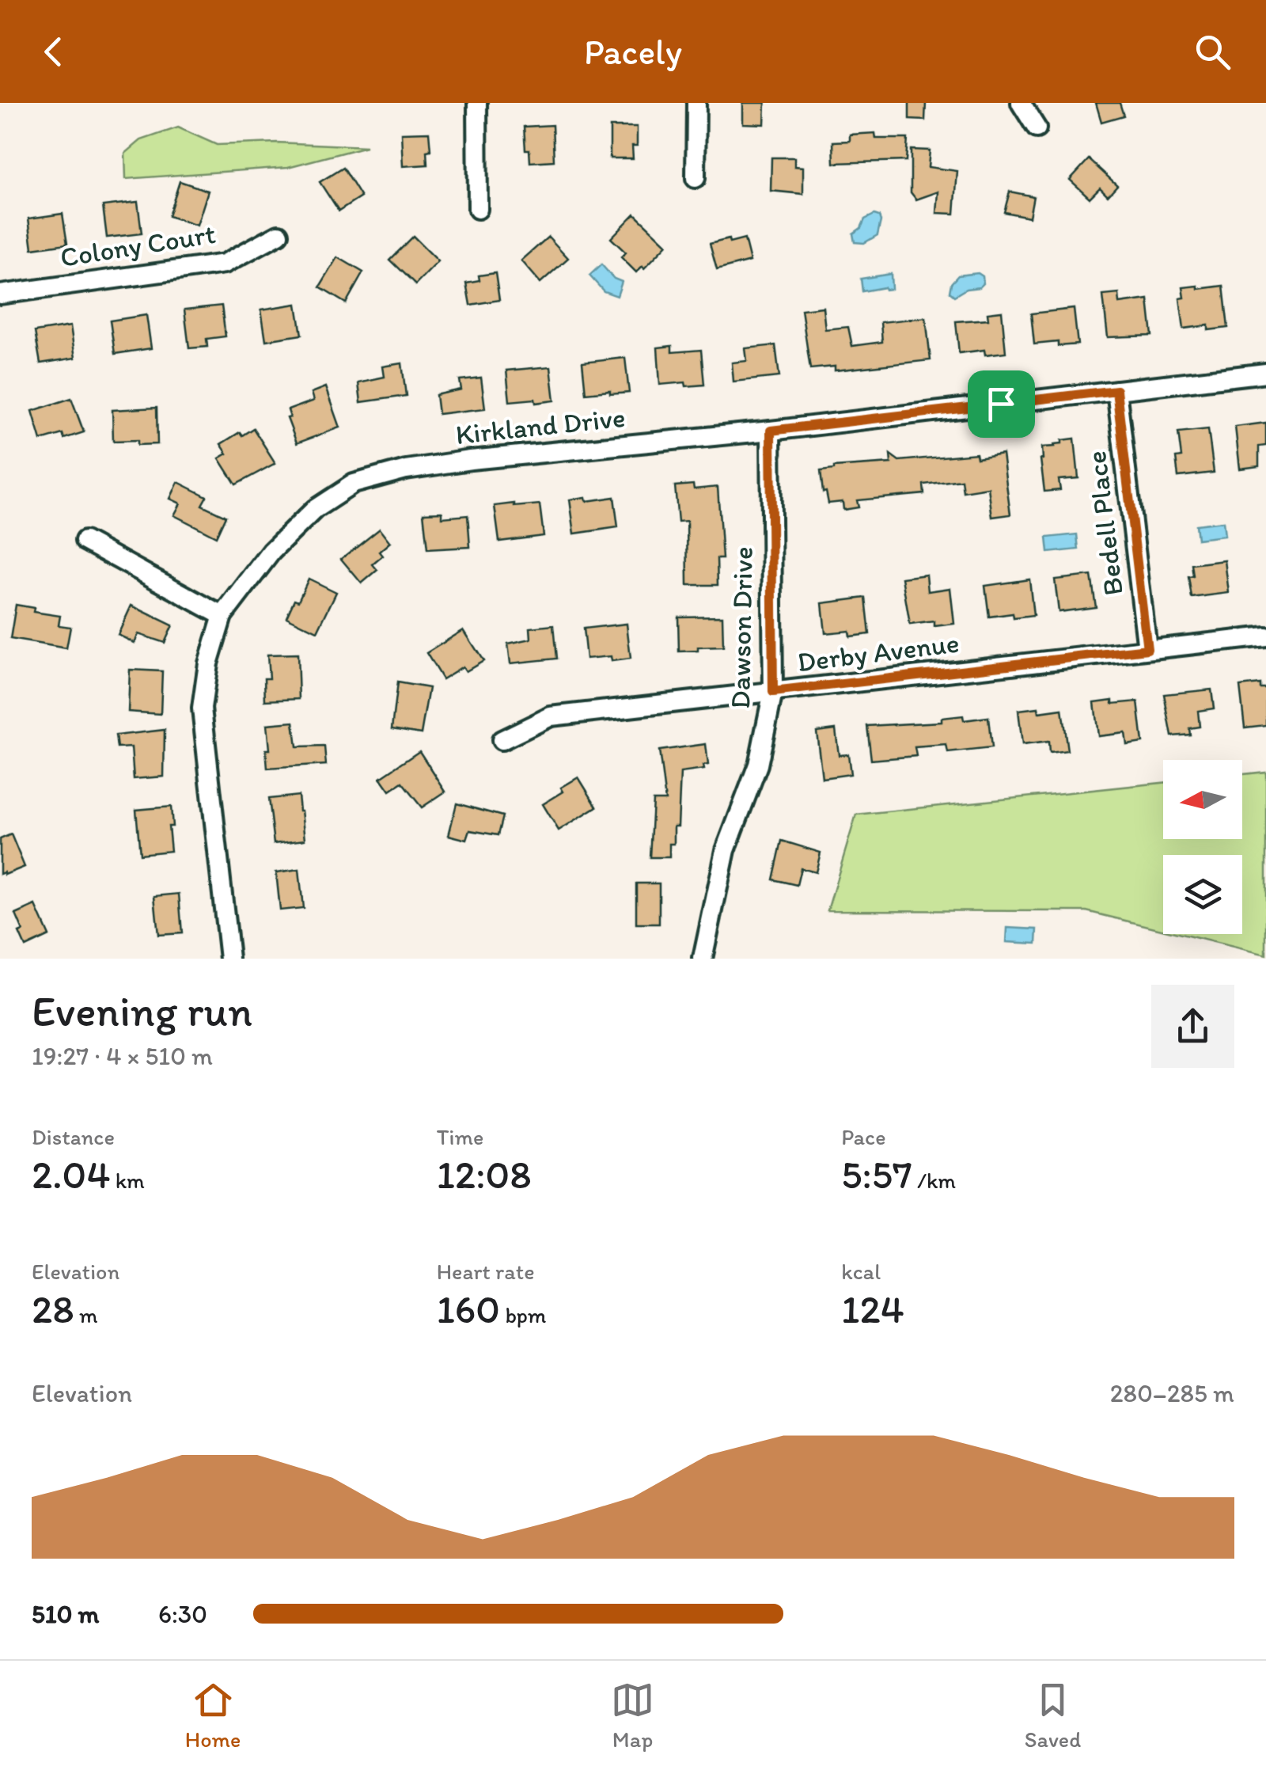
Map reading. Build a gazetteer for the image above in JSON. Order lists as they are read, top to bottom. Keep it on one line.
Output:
{"streets":{"street":["Colony Court","Kirkland Drive","Bedell Place","Dawson Drive","Derby Avenue"]},"crossings":[["Kirkland Drive","Bedell Place"],["Kirkland Drive","Dawson Drive"],["Bedell Place","Derby Avenue"],["Dawson Drive","Derby Avenue"]],"north":"left","page":{"header":"Pacely","heading":["Evening run","19:27 · 4 × 510 m"],"stats":[["Distance","2.04 km"],["Time","12:08"],["Pace","5:57 /km"],["Elevation","28 m"],["Heart rate","160 bpm"],["kcal","124"]],"chart":["Elevation","280–285 m"],"list":[{"name":"510 m","note":"6:30"}],"tabs":["Home","Map","Saved"]}}
